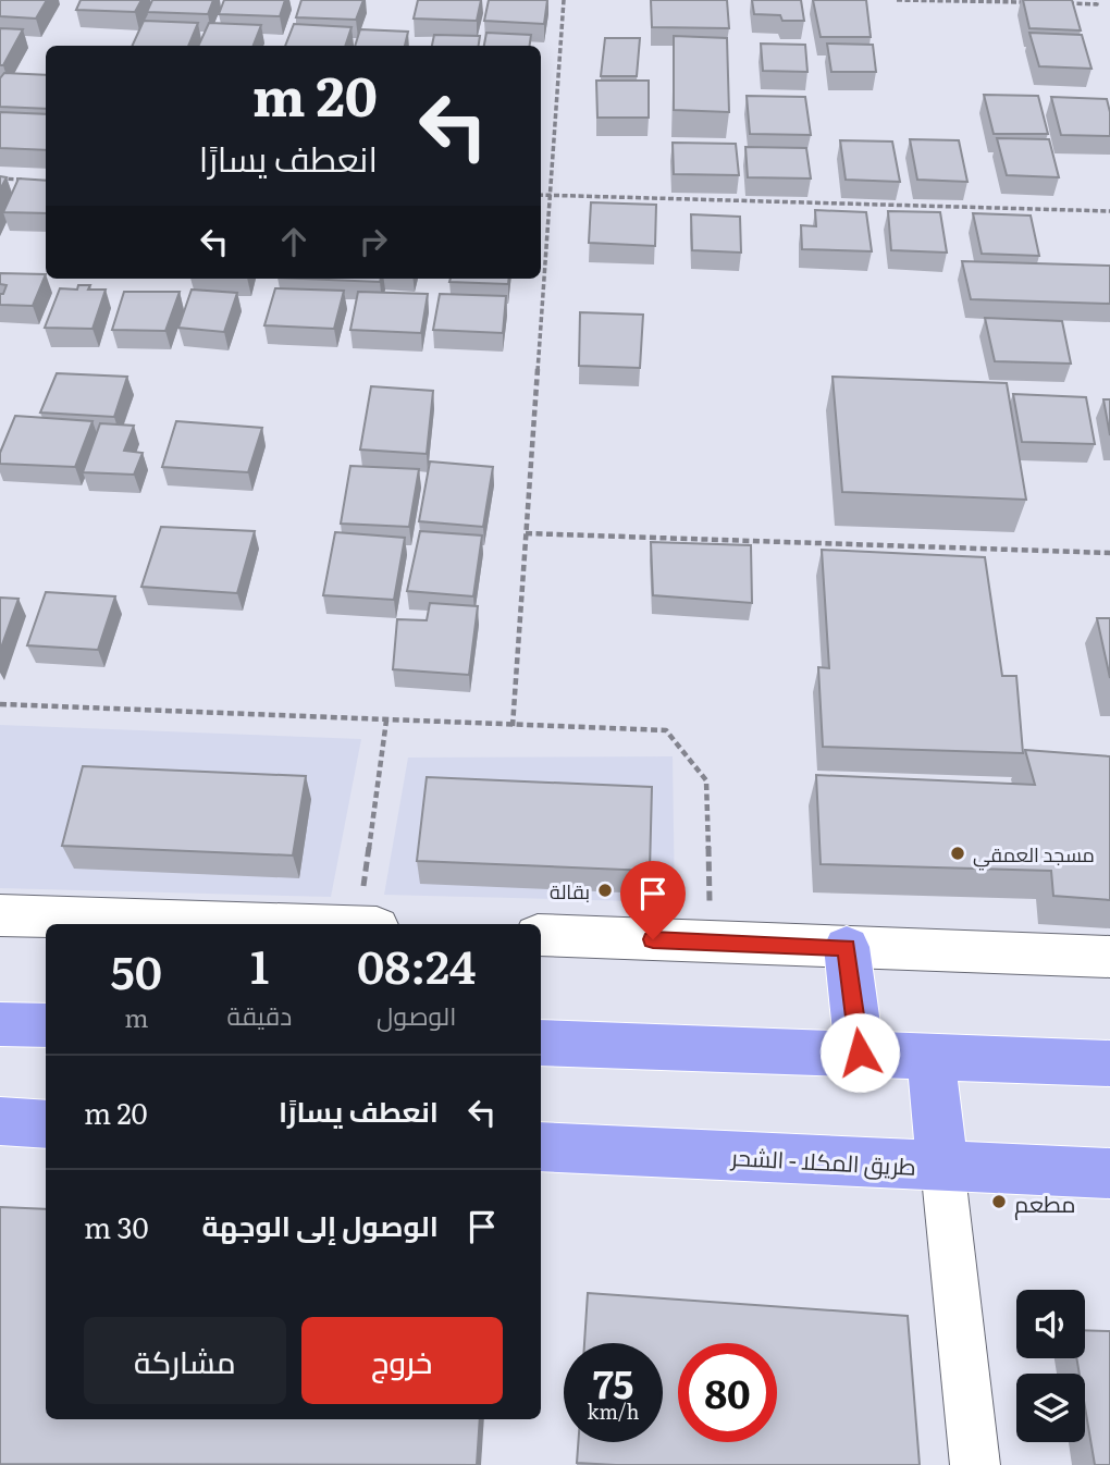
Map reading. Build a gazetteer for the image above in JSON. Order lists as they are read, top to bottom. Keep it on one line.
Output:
{"streets":{"highway":["طريق المكلا - الشحر"]},"places":["مسجد العمقي","بقالة","مطعم"],"page":{"turn":["20 m","انعطف يسارًا"],"eta":["08:24","الوصول","1","دقيقة","50","m"],"list":[{"name":"انعطف يسارًا","value":"20 m"},{"name":"الوصول إلى الوجهة","value":"30 m"}],"buttons":["خروج","مشاركة"],"speed":"75 km/h","limit":"80"}}
